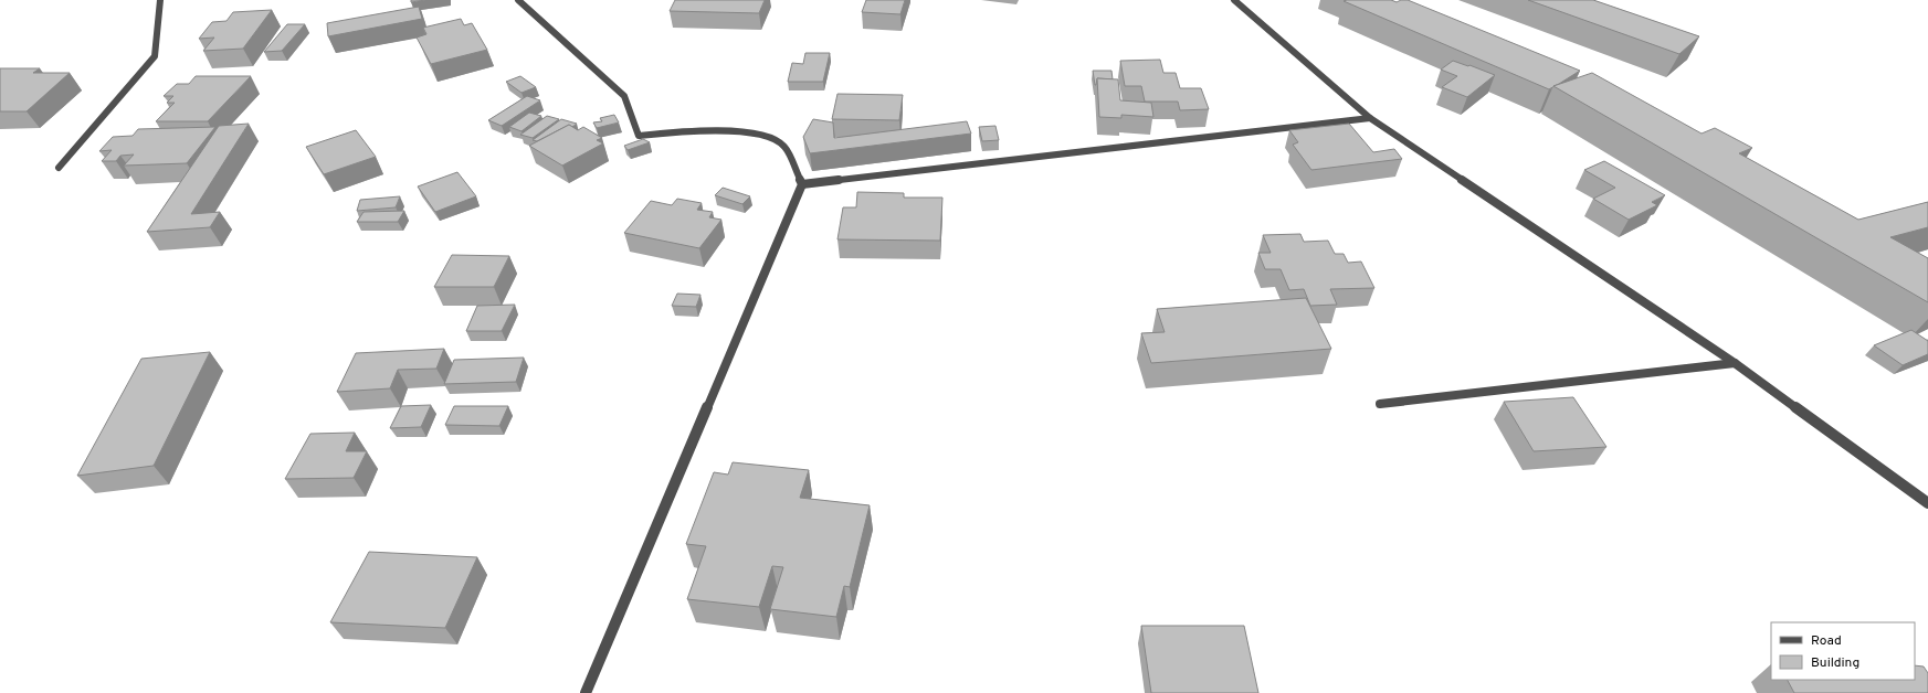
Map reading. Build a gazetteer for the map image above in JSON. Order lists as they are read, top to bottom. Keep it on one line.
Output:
{"legend":["Road","Building"]}
